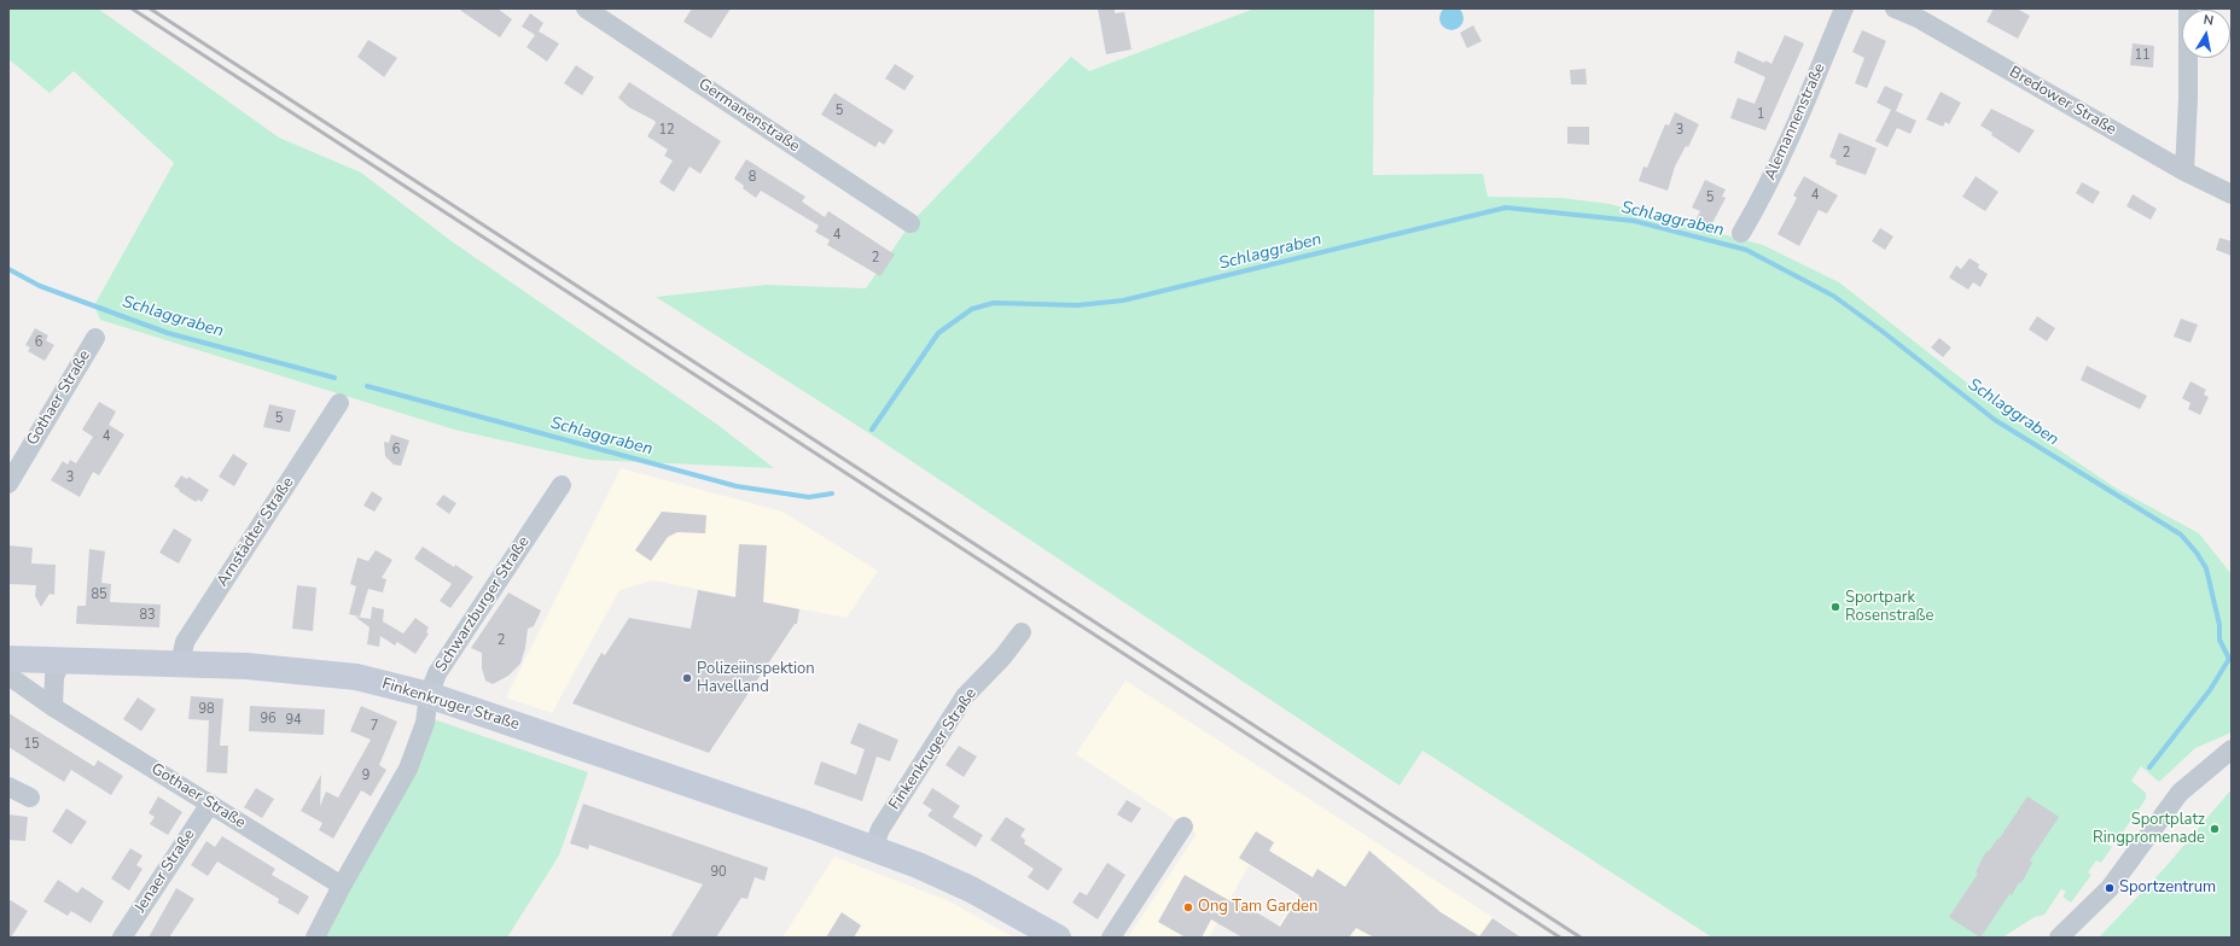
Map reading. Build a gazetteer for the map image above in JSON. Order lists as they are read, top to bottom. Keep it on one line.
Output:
{"streets":{"street":["Bredower Straße","Germanenstraße","Alemannenstraße","Gothaer Straße","Arnstädter Straße","Schwarzburger Straße","Finkenkruger Straße","Jenaer Straße"]},"crossings":[["Gothaer Straße","Schwarzburger Straße"],["Gothaer Straße","Jenaer Straße"],["Arnstädter Straße","Finkenkruger Straße"],["Schwarzburger Straße","Finkenkruger Straße"]],"water":["Schlaggraben"],"places":["Sportpark Rosenstraße","Polizeiinspektion Havelland","Sportplatz Ringpromenade","Sportzentrum","Ong Tam Garden"],"house_numbers":["11","5","1","12","3","2","8","4","5","4","2","6","5","4","6","3","85","83","2","98","96","94","7","15","9","90"],"north":"top"}
